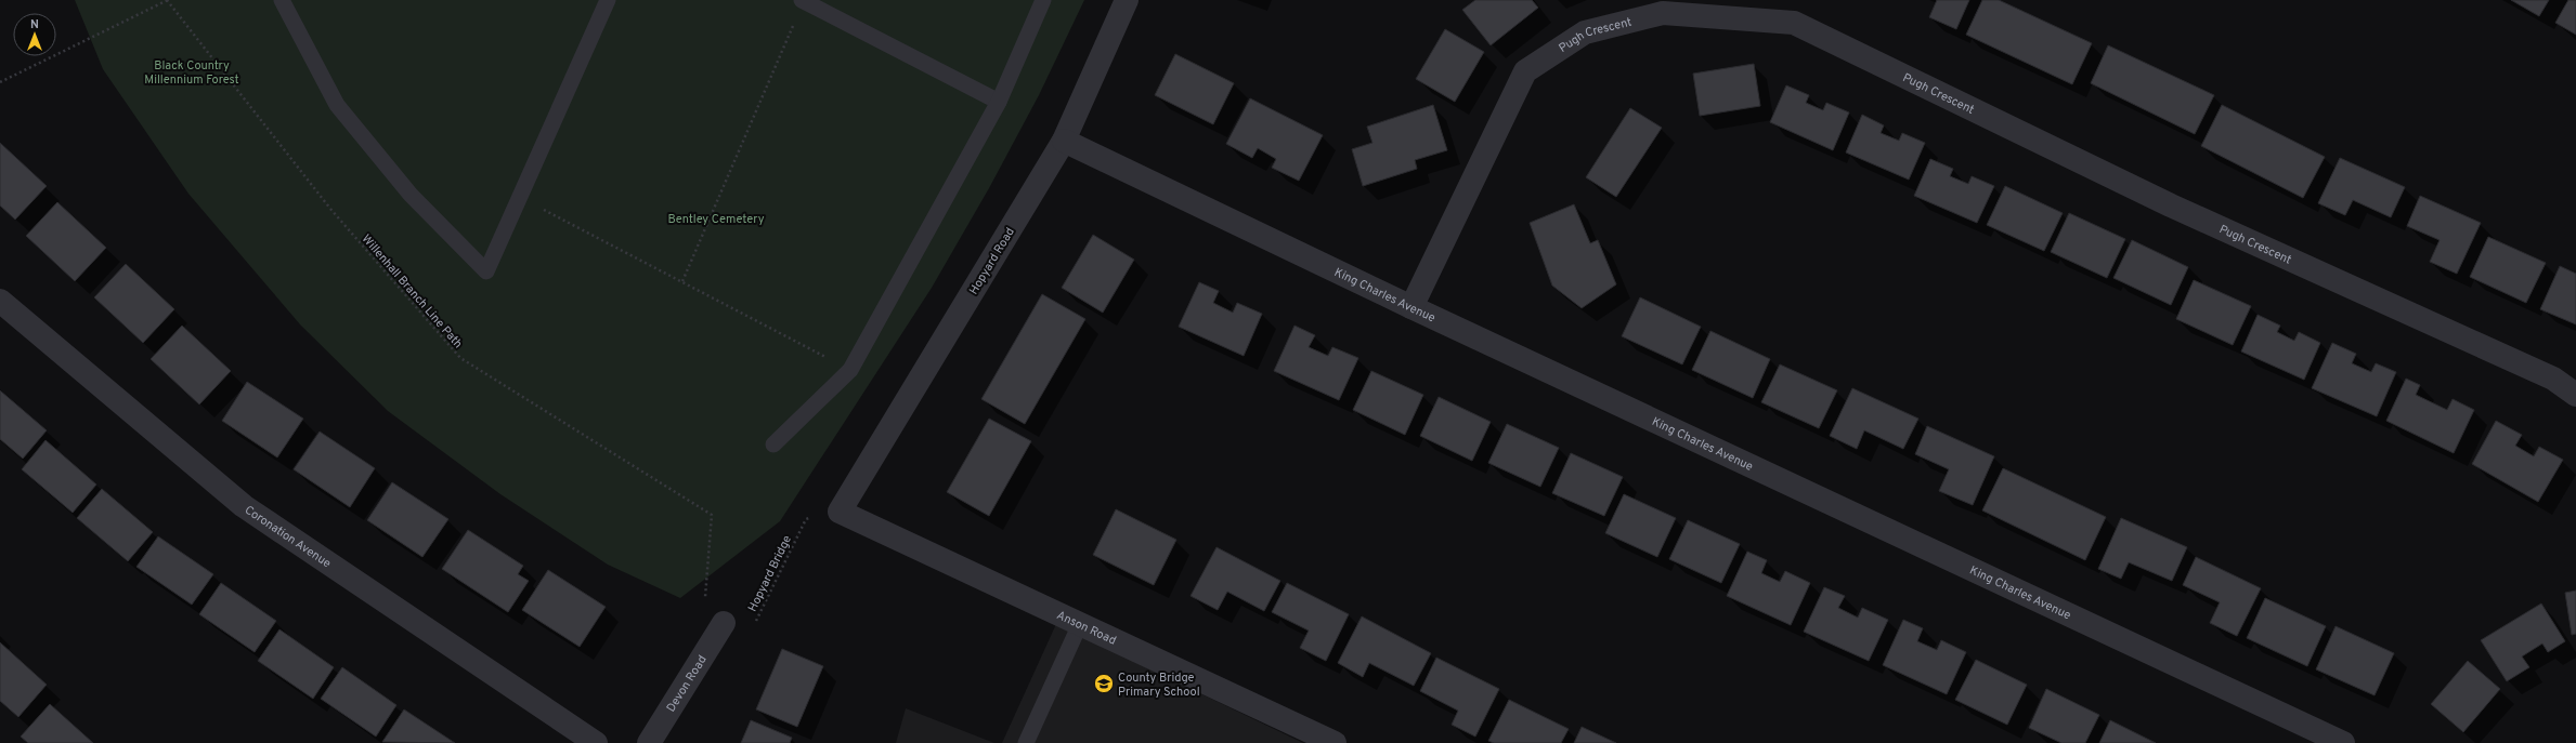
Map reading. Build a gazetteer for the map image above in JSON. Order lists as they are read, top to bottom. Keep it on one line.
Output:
{"streets":{"street":["Pugh Crescent","Hopyard Road","King Charles Avenue","Coronation Avenue","Anson Road","Devon Road"],"path":["Willenhall Branch Line Path","Hopyard Bridge"]},"crossings":[["Pugh Crescent","King Charles Avenue"],["Hopyard Road","King Charles Avenue"],["Hopyard Road","Anson Road"]],"parks":["Black Country Millennium Forest","Bentley Cemetery"],"places":{"school or university":["County Bridge Primary School"]},"north":"top"}
